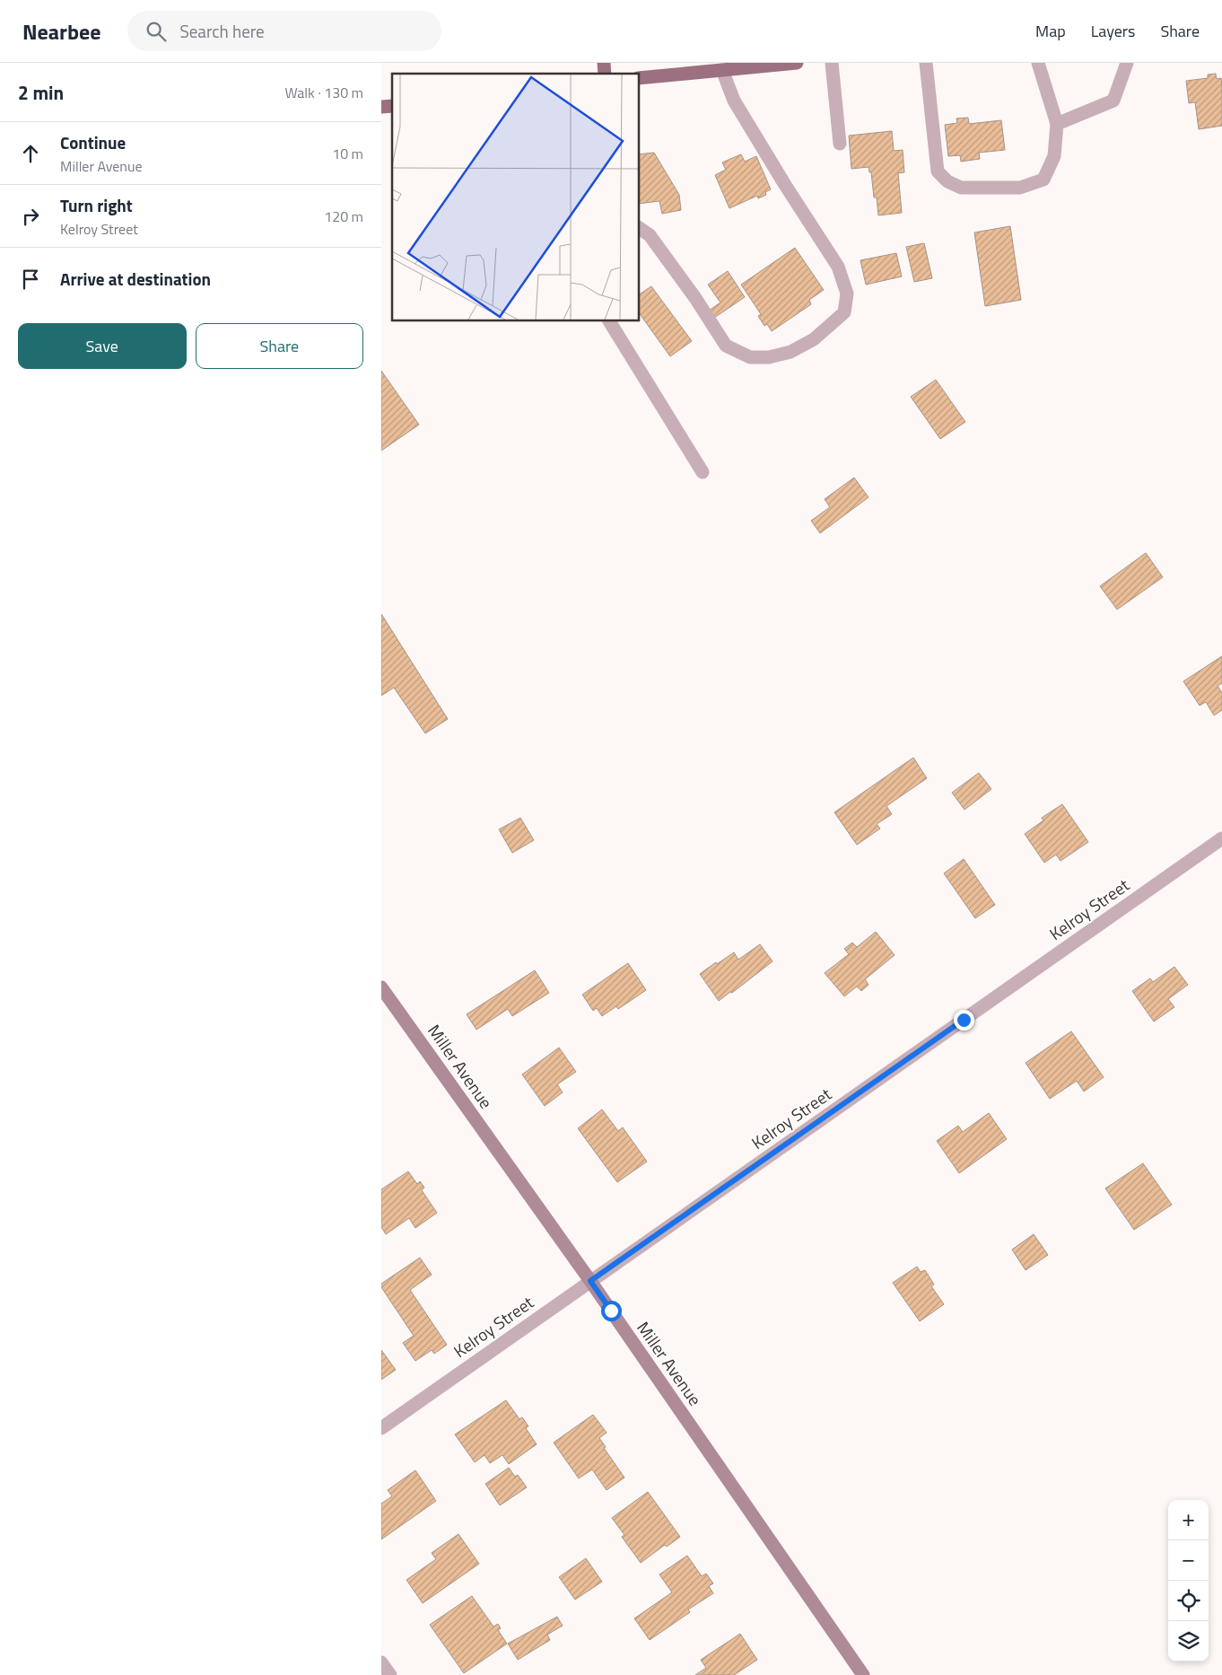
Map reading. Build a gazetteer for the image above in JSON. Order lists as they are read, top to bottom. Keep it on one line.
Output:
{"streets":{"main road":["Miller Avenue"],"street":["Kelroy Street"]},"crossings":[["Kelroy Street","Miller Avenue"]],"page":{"header":"Nearbee","search":"Search here","nav":["Map","Layers","Share"],"heading":["2 min","Walk · 130 m"],"list":[["Continue","Miller Avenue","10 m"],["Turn right","Kelroy Street","120 m"],"Arrive at destination"],"buttons":["Save","Share"],"map_buttons":["+","−"]}}
